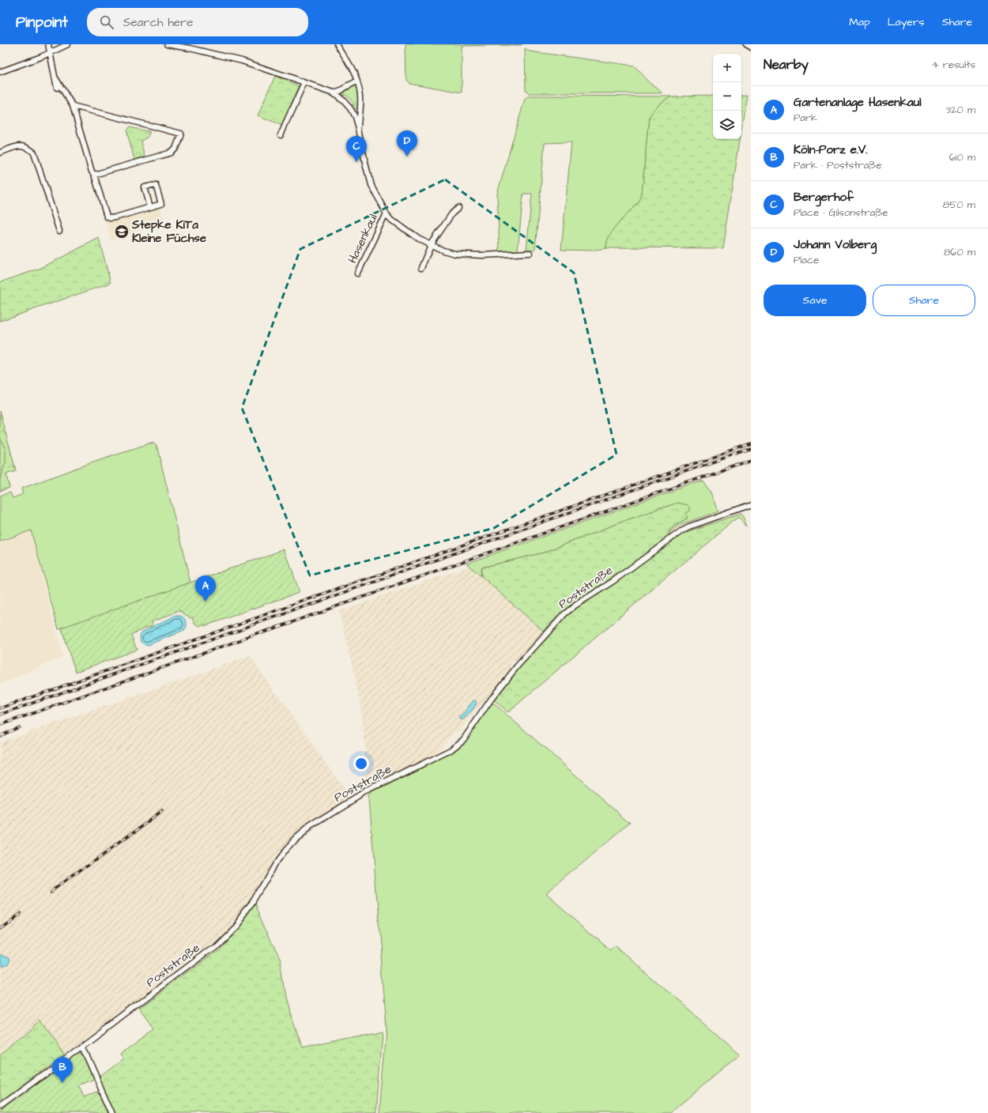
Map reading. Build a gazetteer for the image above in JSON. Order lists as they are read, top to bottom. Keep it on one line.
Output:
{"streets":{"street":["Hasenkaul","Poststraße"]},"places":{"school or university":["Stepke KiTa Kleine Füchse"]},"page":{"header":"Pinpoint","search":"Search here","nav":["Map","Layers","Share"],"heading":["Nearby","4 results"],"map_buttons":["+","−"],"list":[{"mark":"A","name":"Gartenanlage Hasenkaul","note":"Park","value":"320 m"},{"mark":"B","name":"Köln-Porz e.V.","note":"Park · Poststraße","value":"610 m"},{"mark":"C","name":"Bergerhof","note":"Place · Gilsonstraße","value":"850 m"},{"mark":"D","name":"Johann Volberg","note":"Place","value":"860 m"}],"pins":["D","C","A","B"],"buttons":["Save","Share"]}}
